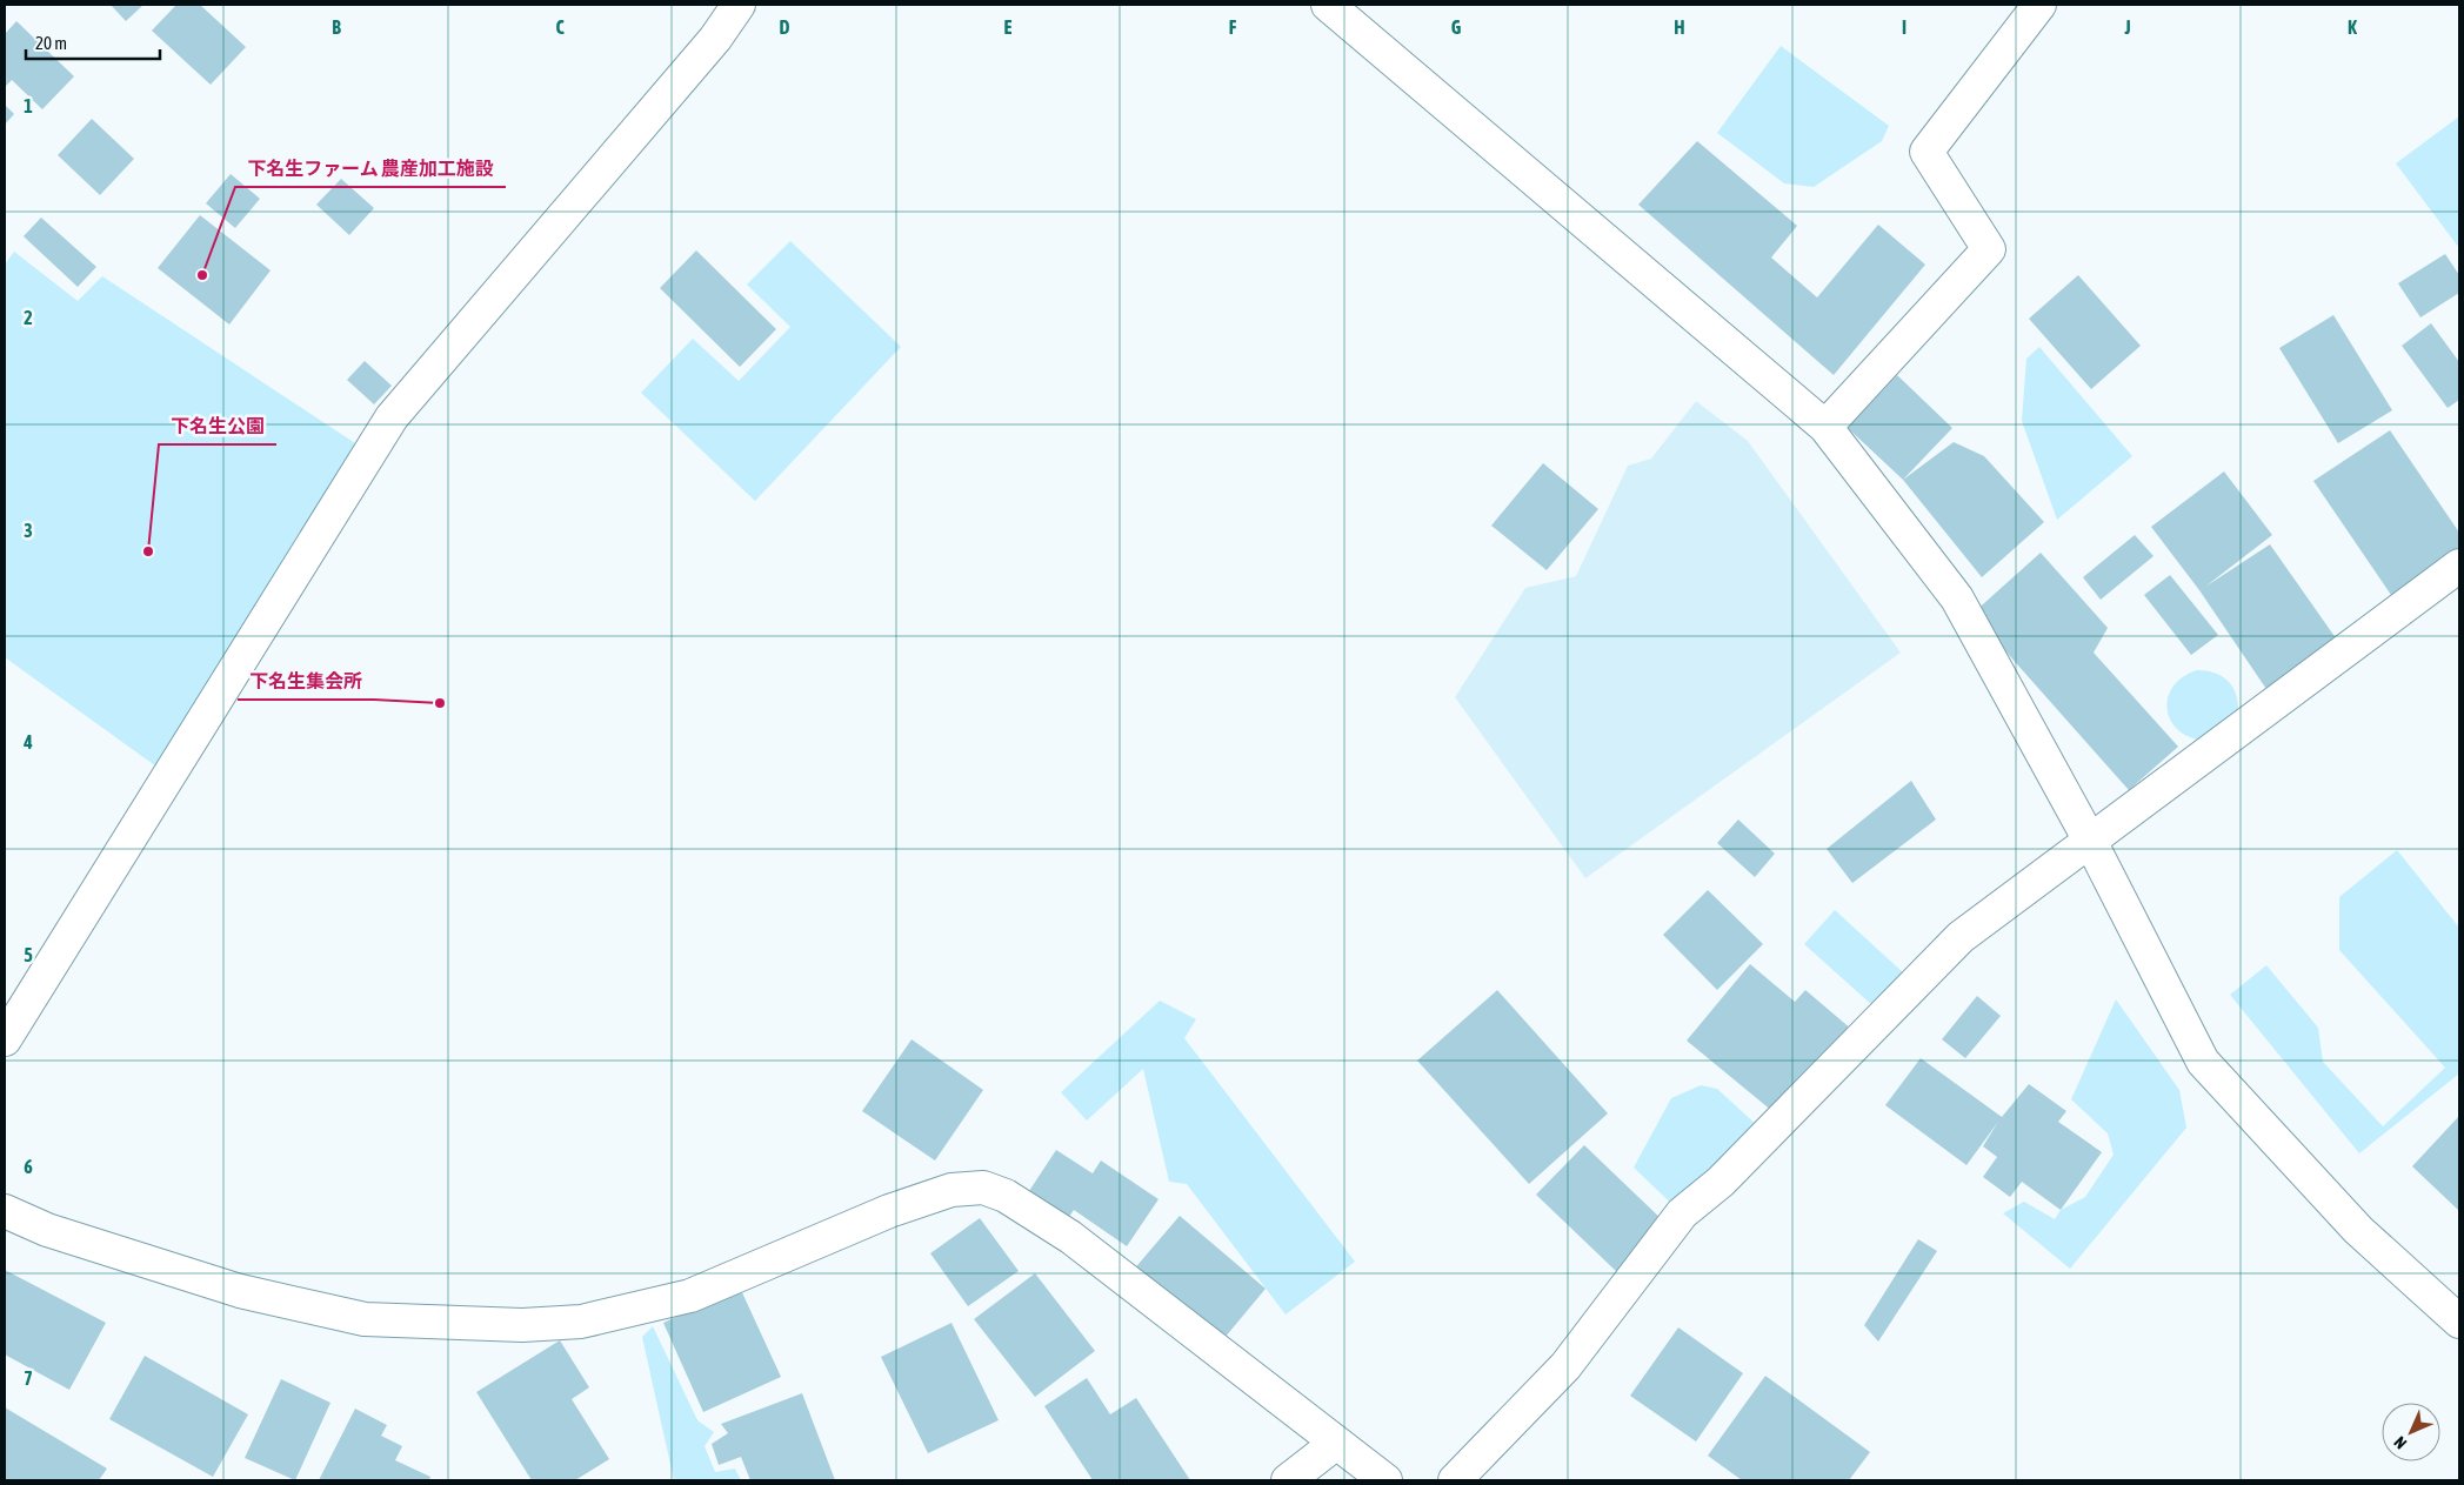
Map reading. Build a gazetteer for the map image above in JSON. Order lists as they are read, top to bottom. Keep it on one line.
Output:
{"places":["下名生ファーム 農産加工施設","下名生公園","下名生集会所"],"scale_bar":"20 m","north":"bottom left","grid":{"columns":["B","C","D","E","F","G","H","I","J","K"],"rows":["1","2","3","4","5","6","7"]}}
